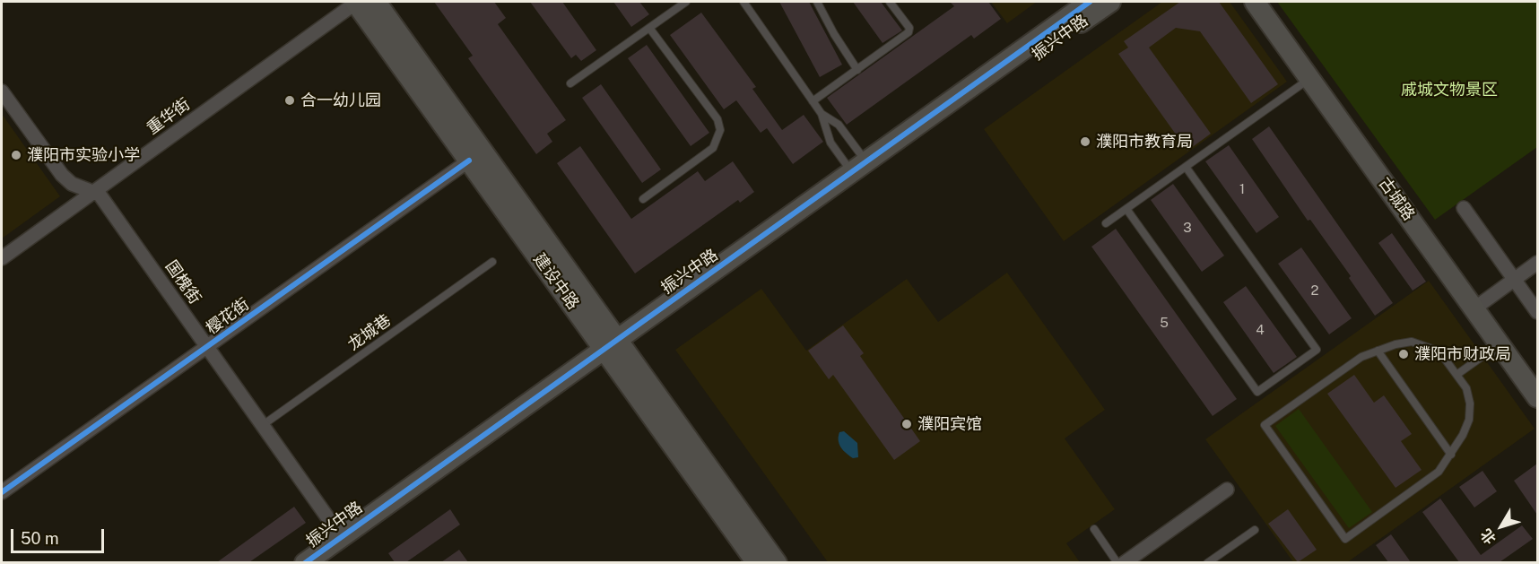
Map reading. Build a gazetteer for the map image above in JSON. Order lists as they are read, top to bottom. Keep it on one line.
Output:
{"streets":{"street":["振兴中路","重华街","古城路","建设中路","国槐街","樱花街"],"lane":["龙城巷"]},"crossings":[["振兴中路","建设中路"],["振兴中路","国槐街"],["重华街","建设中路"],["重华街","国槐街"],["建设中路","樱花街"],["国槐街","樱花街"],["国槐街","龙城巷"]],"parks":["戚城文物景区"],"places":["合一幼儿园","濮阳市教育局","濮阳市实验小学","濮阳市财政局","濮阳宾馆"],"house_numbers":["1","3","2","5","4"],"scale_bar":"50 m","north":"bottom left"}
